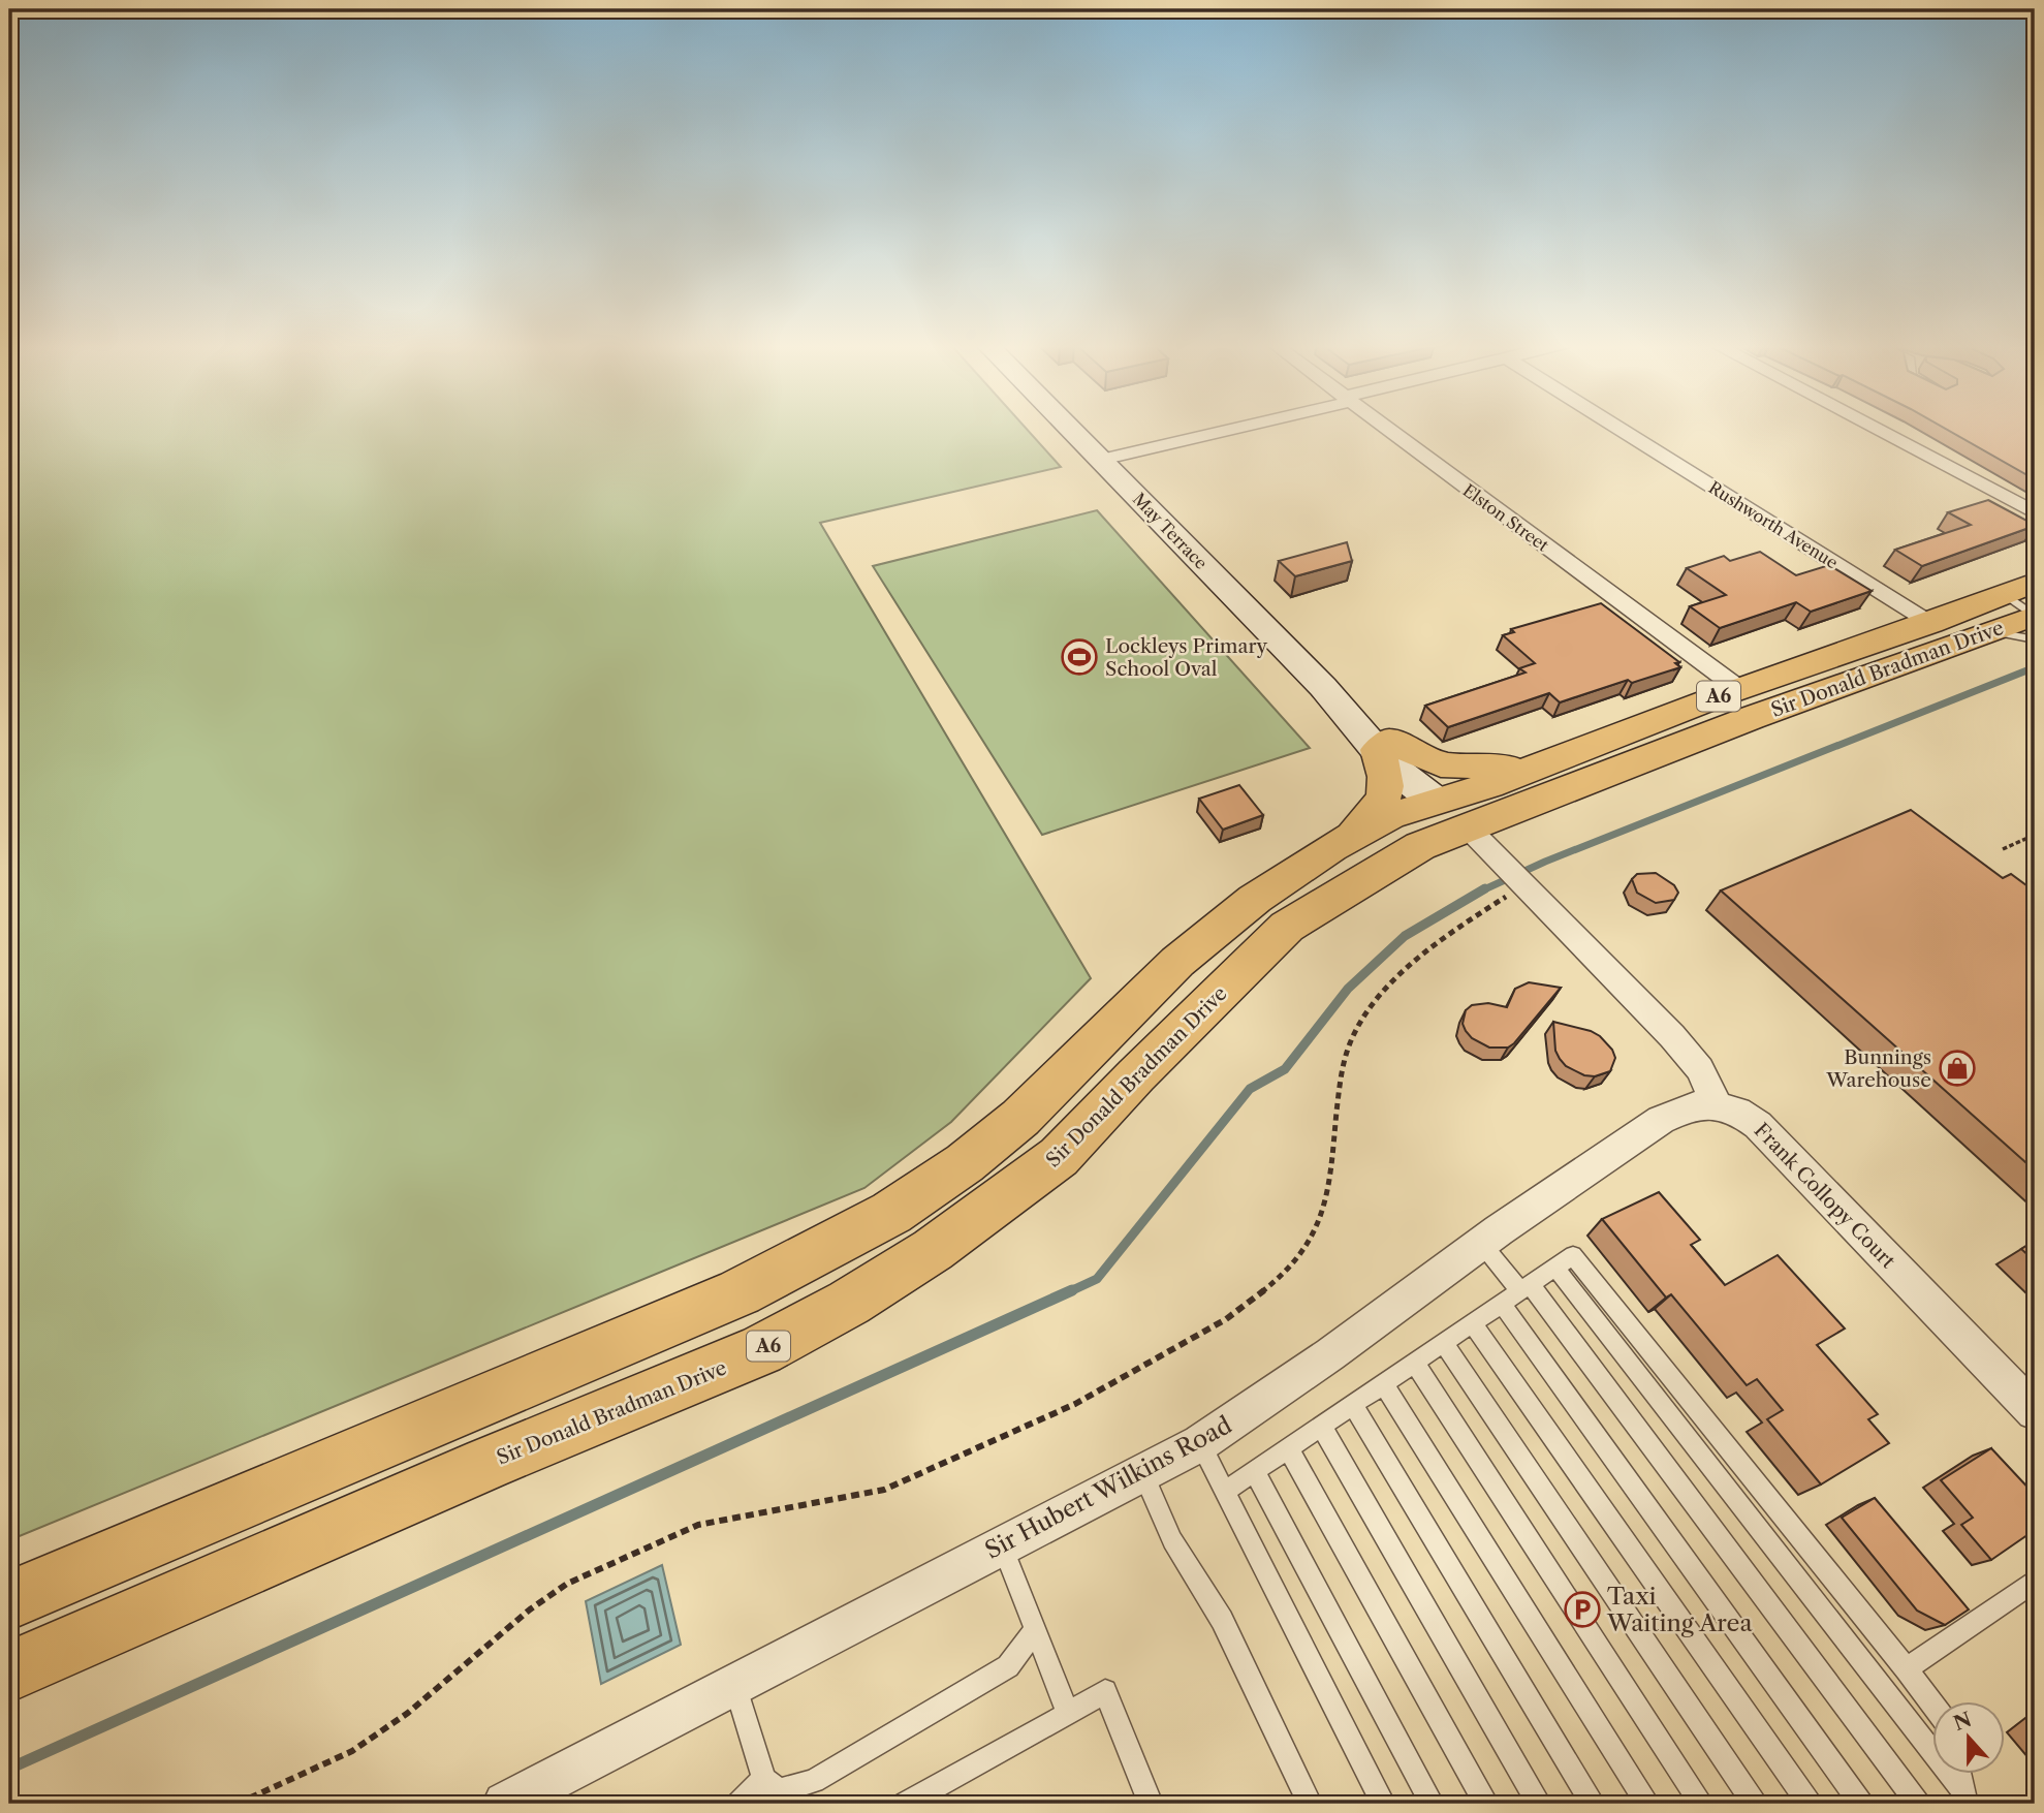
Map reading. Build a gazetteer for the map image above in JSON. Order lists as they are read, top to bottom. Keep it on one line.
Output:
{"streets":{"main road":["Sir Donald Bradman Drive","A6"],"street":["Elston Street","Rushworth Avenue","May Terrace","Frank Collopy Court","Sir Hubert Wilkins Road"]},"crossings":[["Elston Street","Sir Donald Bradman Drive"],["Rushworth Avenue","Sir Donald Bradman Drive"],["May Terrace","Sir Donald Bradman Drive"],["Frank Collopy Court","Sir Hubert Wilkins Road"]],"places":{"sports":["Lockleys Primary School Oval"],"shop":["Bunnings Warehouse"],"parking":["Taxi Waiting Area"]},"north":"top"}
